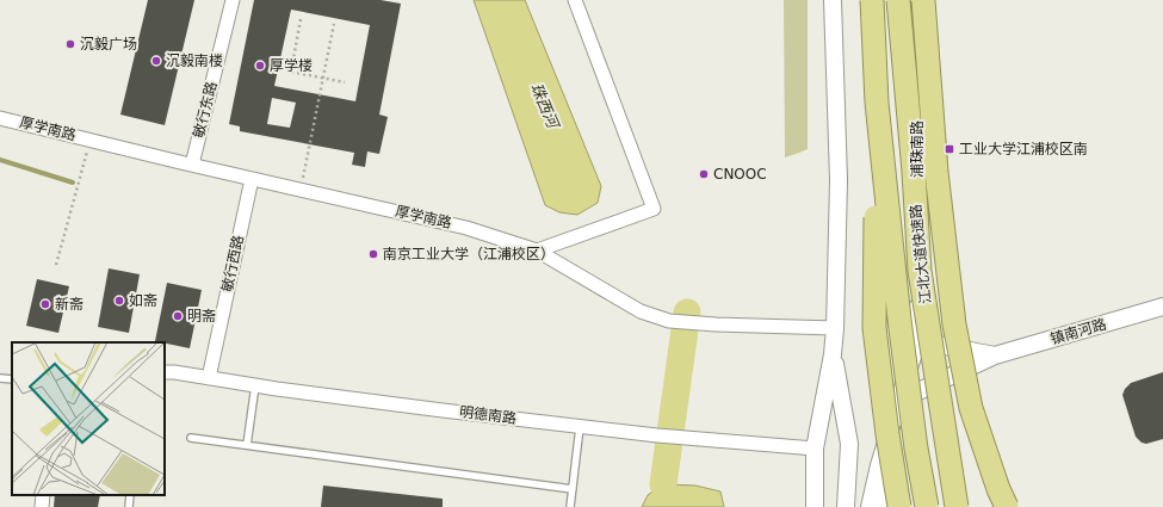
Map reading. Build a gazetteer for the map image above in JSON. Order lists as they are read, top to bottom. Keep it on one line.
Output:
{"streets":{"highway":["江北大道快速路"],"street":["敏行东路","厚学南路","浦珠南路","敏行西路","镇南河路","明德南路"]},"crossings":[["敏行东路","厚学南路"],["厚学南路","敏行西路"],["浦珠南路","镇南河路"],["敏行西路","明德南路"]],"water":["珠西河"],"places":{"other":["沉毅广场","沉毅南楼","厚学楼","CNOOC","南京工业大学（江浦校区）","如斋","新斋","明斋"],"transit":["工业大学江浦校区南"]}}
